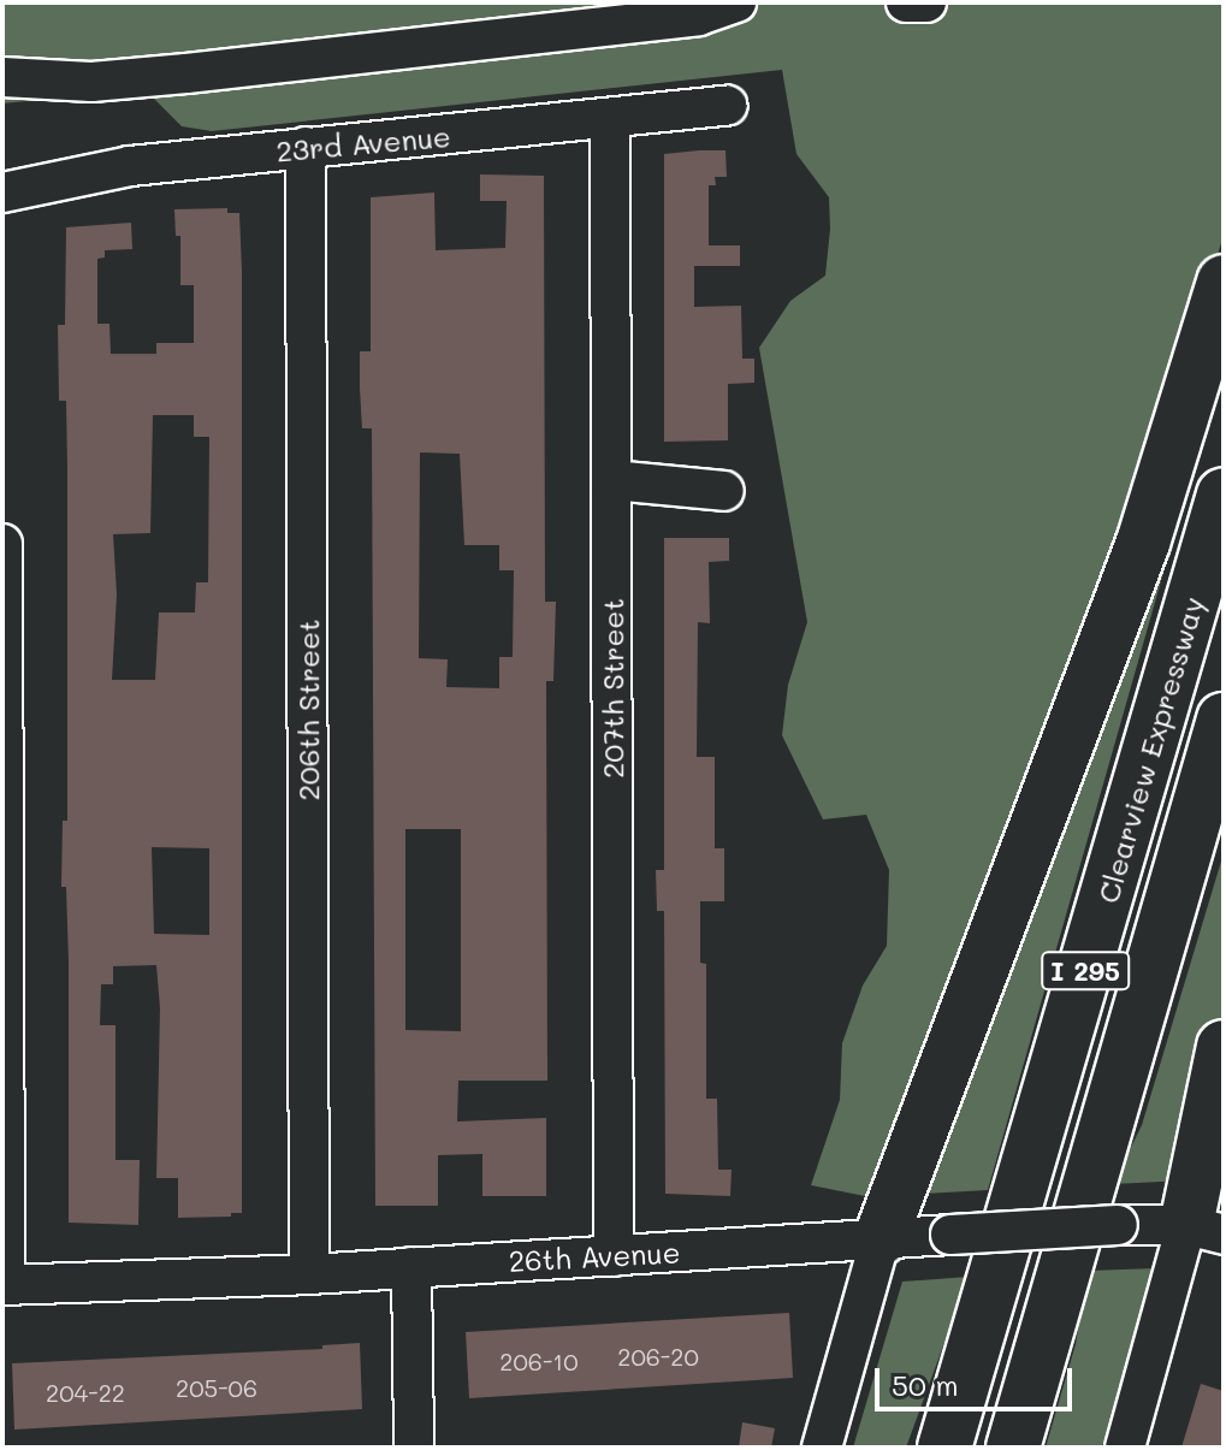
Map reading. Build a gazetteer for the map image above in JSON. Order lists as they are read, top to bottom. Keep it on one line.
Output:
{"streets":{"highway":["Clearview Expressway","I 295"],"street":["23rd Avenue","207th Street","206th Street","26th Avenue"]},"crossings":[["23rd Avenue","207th Street"],["23rd Avenue","206th Street"],["207th Street","26th Avenue"],["206th Street","26th Avenue"]],"house_numbers":["206-20","206-10","205-06","204-22"],"scale_bar":"50 m"}
